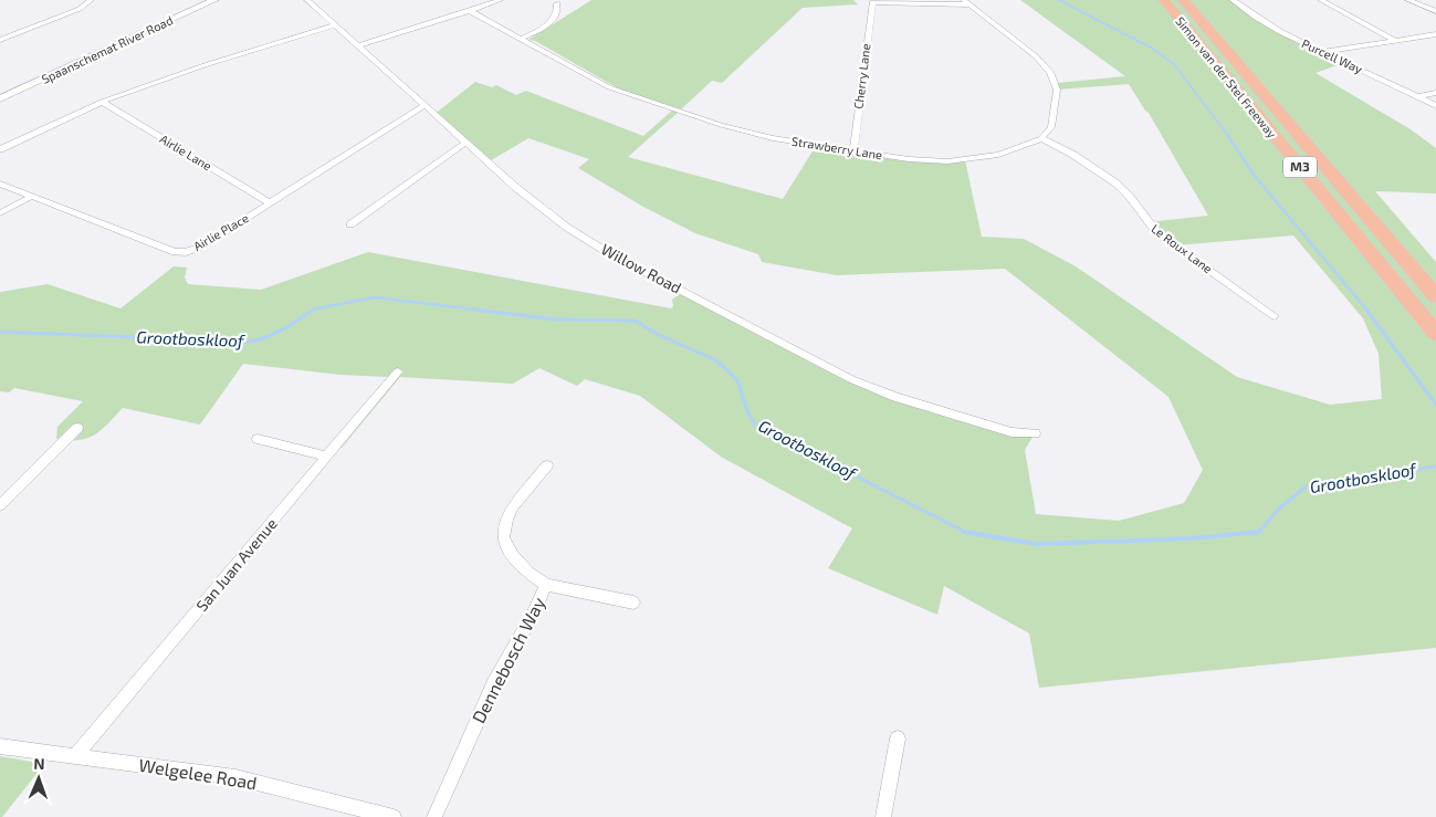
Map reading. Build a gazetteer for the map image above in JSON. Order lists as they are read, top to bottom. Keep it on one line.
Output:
{"streets":{"highway":["Simon van der Stel Freeway","M3"],"main road":["Spaanschemat River Road"],"street":["Purcell Way","Cherry Lane","Strawberry Lane","Airlie Lane","Airlie Place","Le Roux Lane","Willow Road","San Juan Avenue","Dennebosch Way","Welgelee Road"]},"crossings":[["Cherry Lane","Strawberry Lane"],["Strawberry Lane","Le Roux Lane"],["Airlie Lane","Airlie Place"],["Airlie Place","Willow Road"],["San Juan Avenue","Welgelee Road"]],"water":["Grootboskloof"],"north":"top"}
